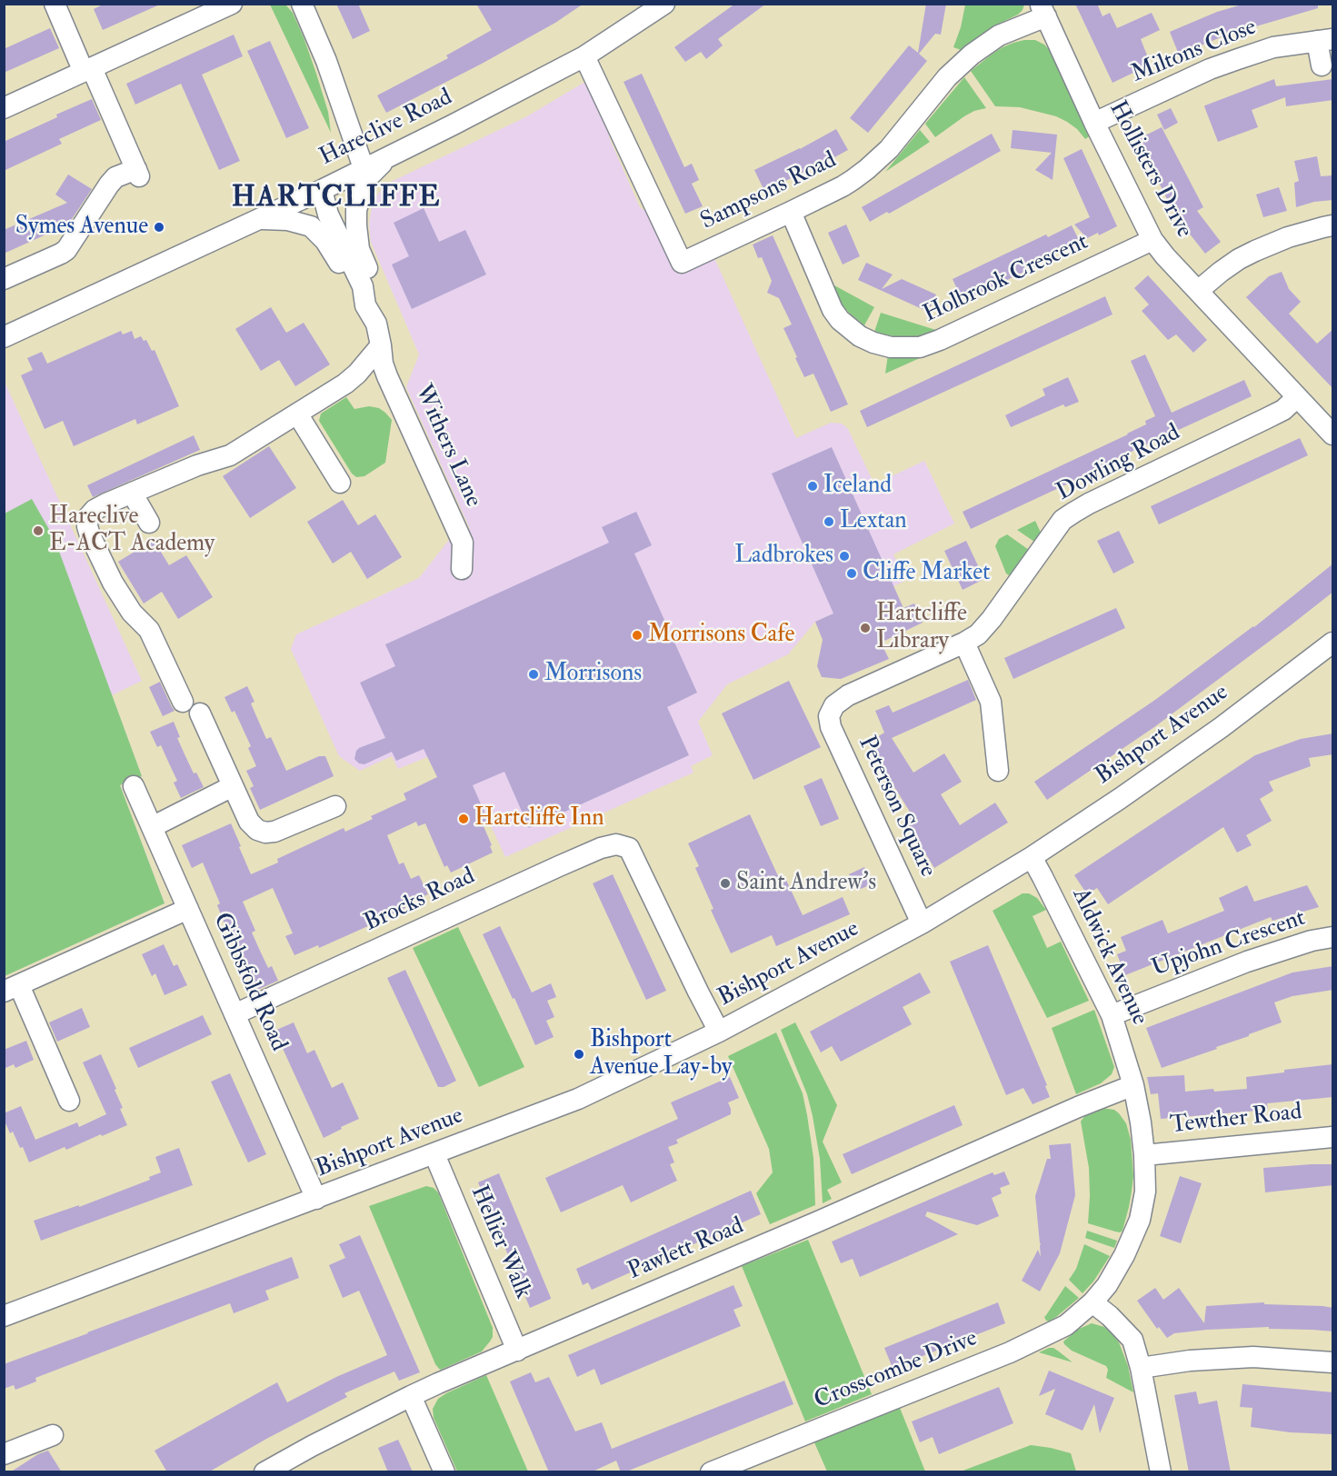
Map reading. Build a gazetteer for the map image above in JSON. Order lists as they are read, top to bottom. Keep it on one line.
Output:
{"streets":{"street":["Miltons Close","Hareclive Road","Hollisters Drive","Sampsons Road","Holbrook Crescent","Withers Lane","Dowling Road","Bishport Avenue","Peterson Square","Brocks Road","Upjohn Crescent","Aldwick Avenue","Gibbsfold Road","Tewther Road","Hellier Walk","Pawlett Road","Crosscombe Drive"]},"crossings":[["Miltons Close","Hollisters Drive"],["Hareclive Road","Sampsons Road"],["Hollisters Drive","Sampsons Road"],["Hollisters Drive","Holbrook Crescent"],["Hollisters Drive","Dowling Road"],["Sampsons Road","Holbrook Crescent"],["Dowling Road","Peterson Square"],["Bishport Avenue","Peterson Square"],["Bishport Avenue","Brocks Road"],["Bishport Avenue","Aldwick Avenue"],["Bishport Avenue","Gibbsfold Road"],["Bishport Avenue","Hellier Walk"],["Brocks Road","Gibbsfold Road"],["Upjohn Crescent","Aldwick Avenue"],["Aldwick Avenue","Tewther Road"],["Aldwick Avenue","Pawlett Road"],["Aldwick Avenue","Crosscombe Drive"],["Hellier Walk","Pawlett Road"]],"districts":["HARTCLIFFE"],"places":["Symes Avenue","Iceland","Lextan","Hareclive E-ACT Academy","Ladbrokes","Cliffe Market","Hartcliffe Library","Morrisons Cafe","Morrisons","Hartcliffe Inn","Saint Andrew's","Bishport Avenue Lay-by"]}
